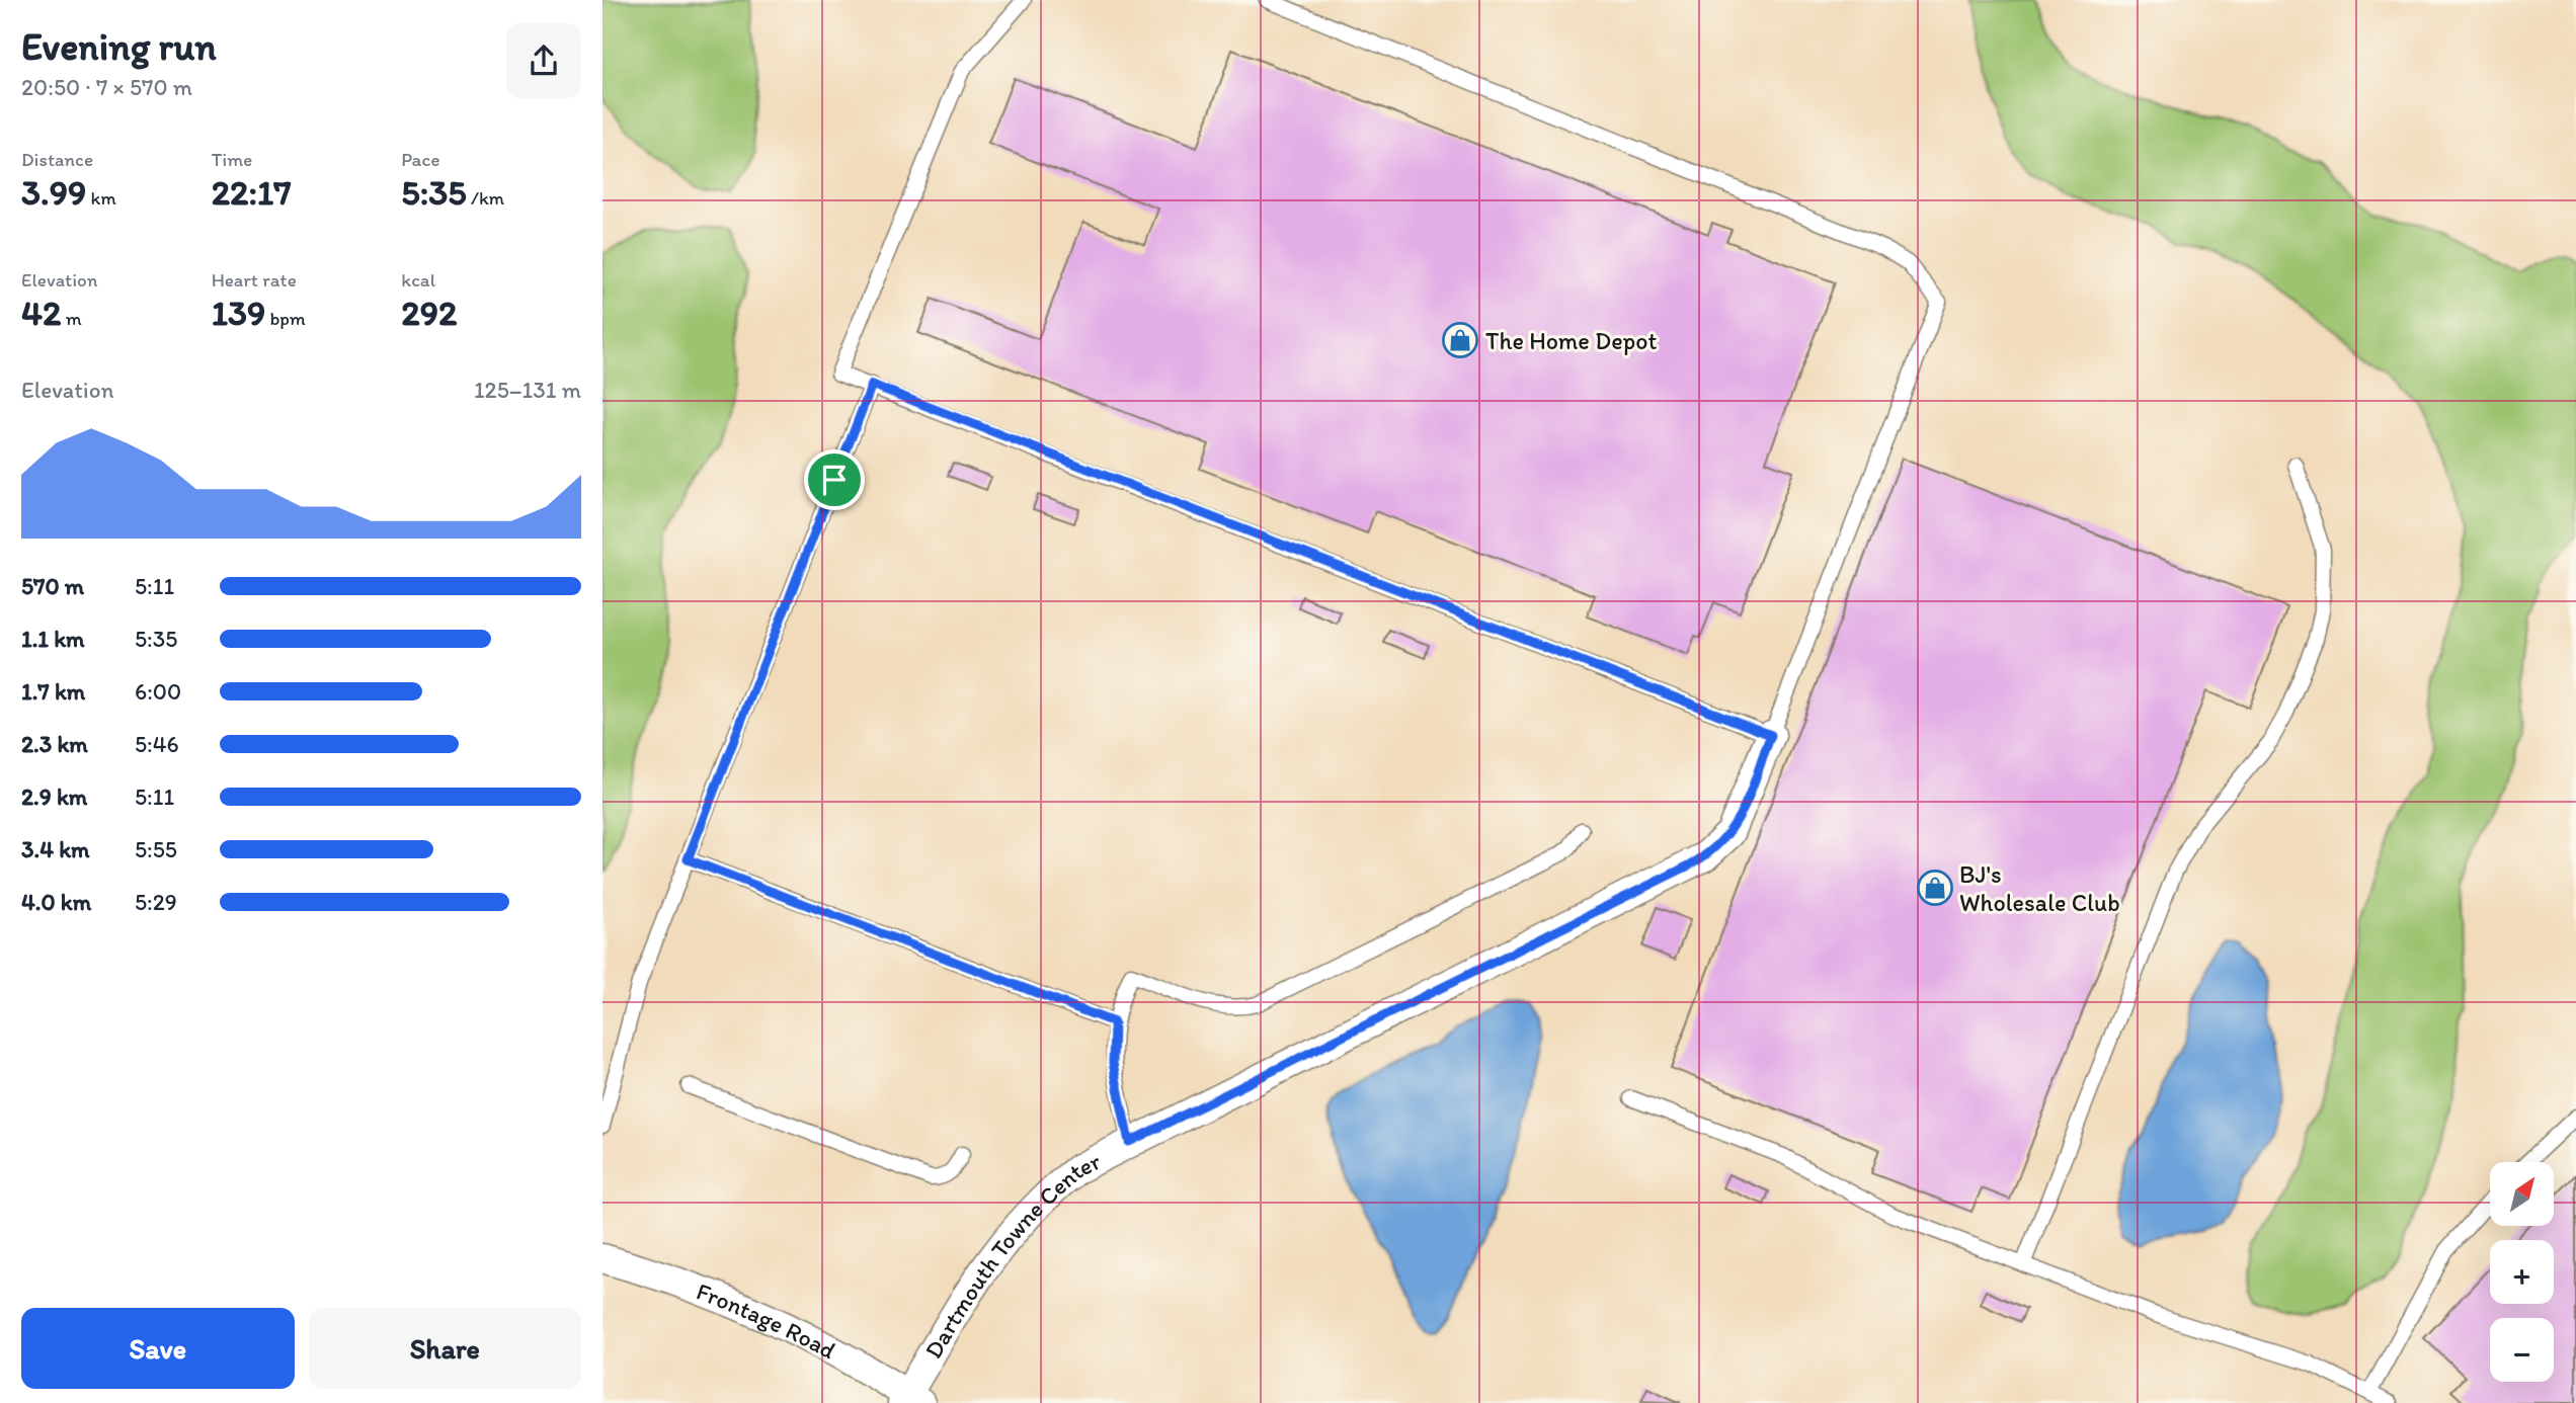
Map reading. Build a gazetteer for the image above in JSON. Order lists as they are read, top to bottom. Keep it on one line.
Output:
{"streets":{"street":["Dartmouth Towne Center","Frontage Road"]},"crossings":[["Dartmouth Towne Center","Frontage Road"]],"places":{"shop":["The Home Depot","BJ's Wholesale Club"]},"north":"top right","page":{"heading":["Evening run","20:50 · 7 × 570 m"],"stats":[["Distance","3.99 km"],["Time","22:17"],["Pace","5:35 /km"],["Elevation","42 m"],["Heart rate","139 bpm"],["kcal","292"]],"chart":["Elevation","125–131 m"],"list":[{"name":"570 m","note":"5:11"},{"name":"1.1 km","note":"5:35"},{"name":"1.7 km","note":"6:00"},{"name":"2.3 km","note":"5:46"},{"name":"2.9 km","note":"5:11"},{"name":"3.4 km","note":"5:55"},{"name":"4.0 km","note":"5:29"}],"map_buttons":["+","−"],"buttons":["Save","Share"]}}
